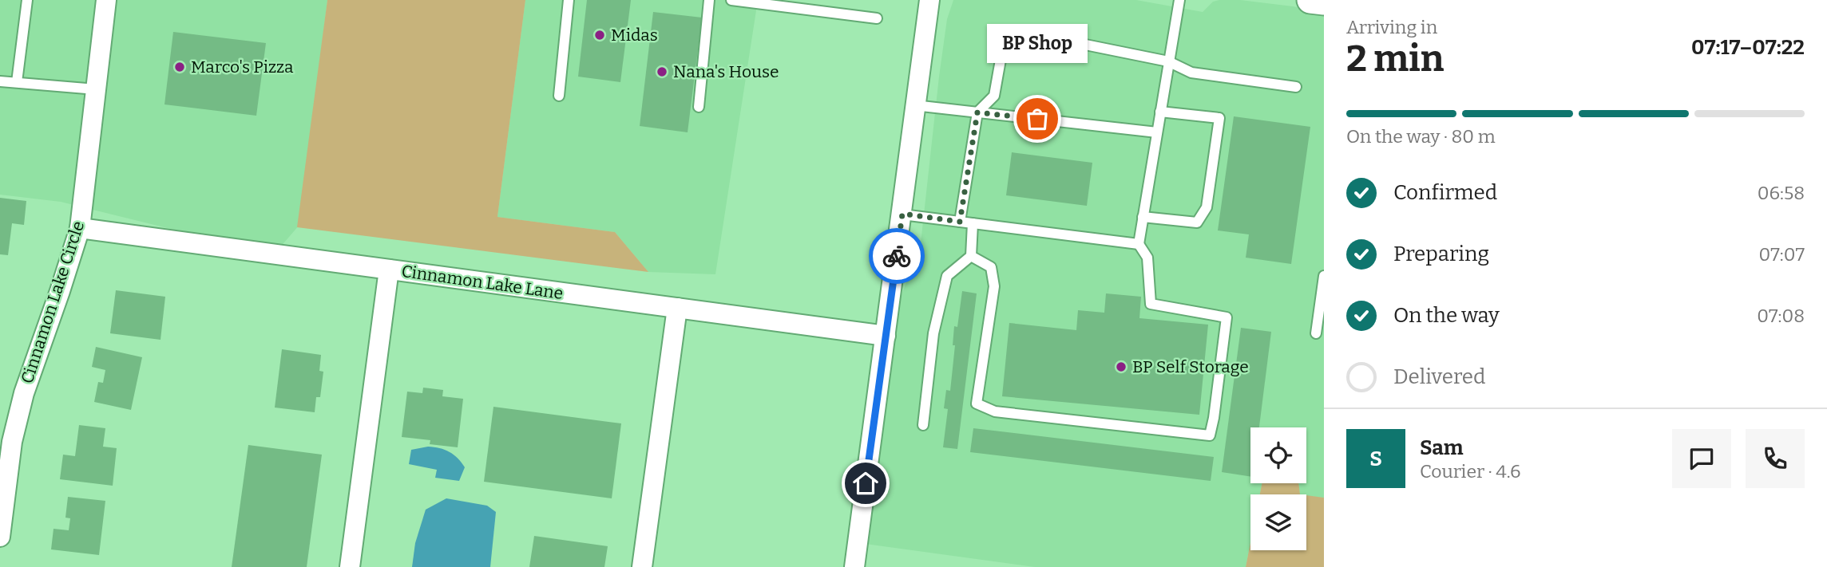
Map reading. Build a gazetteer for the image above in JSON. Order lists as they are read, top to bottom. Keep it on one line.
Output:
{"streets":{"street":["Cinnamon Lake Lane","Cinnamon Lake Circle"]},"crossings":[["Cinnamon Lake Lane","Cinnamon Lake Circle"]],"places":["Midas","Marco's Pizza","Nana's House","BP Shop","BP Self Storage"],"page":{"heading":["2 min","Arriving in","07:17–07:22"],"panel":["Sam","Courier · 4.6"],"bubble":"BP Shop","bar":"On the way · 80 m","list":[["Confirmed","06:58"],["Preparing","07:07"],["On the way","07:08"],"Delivered"],"round":"S"}}
